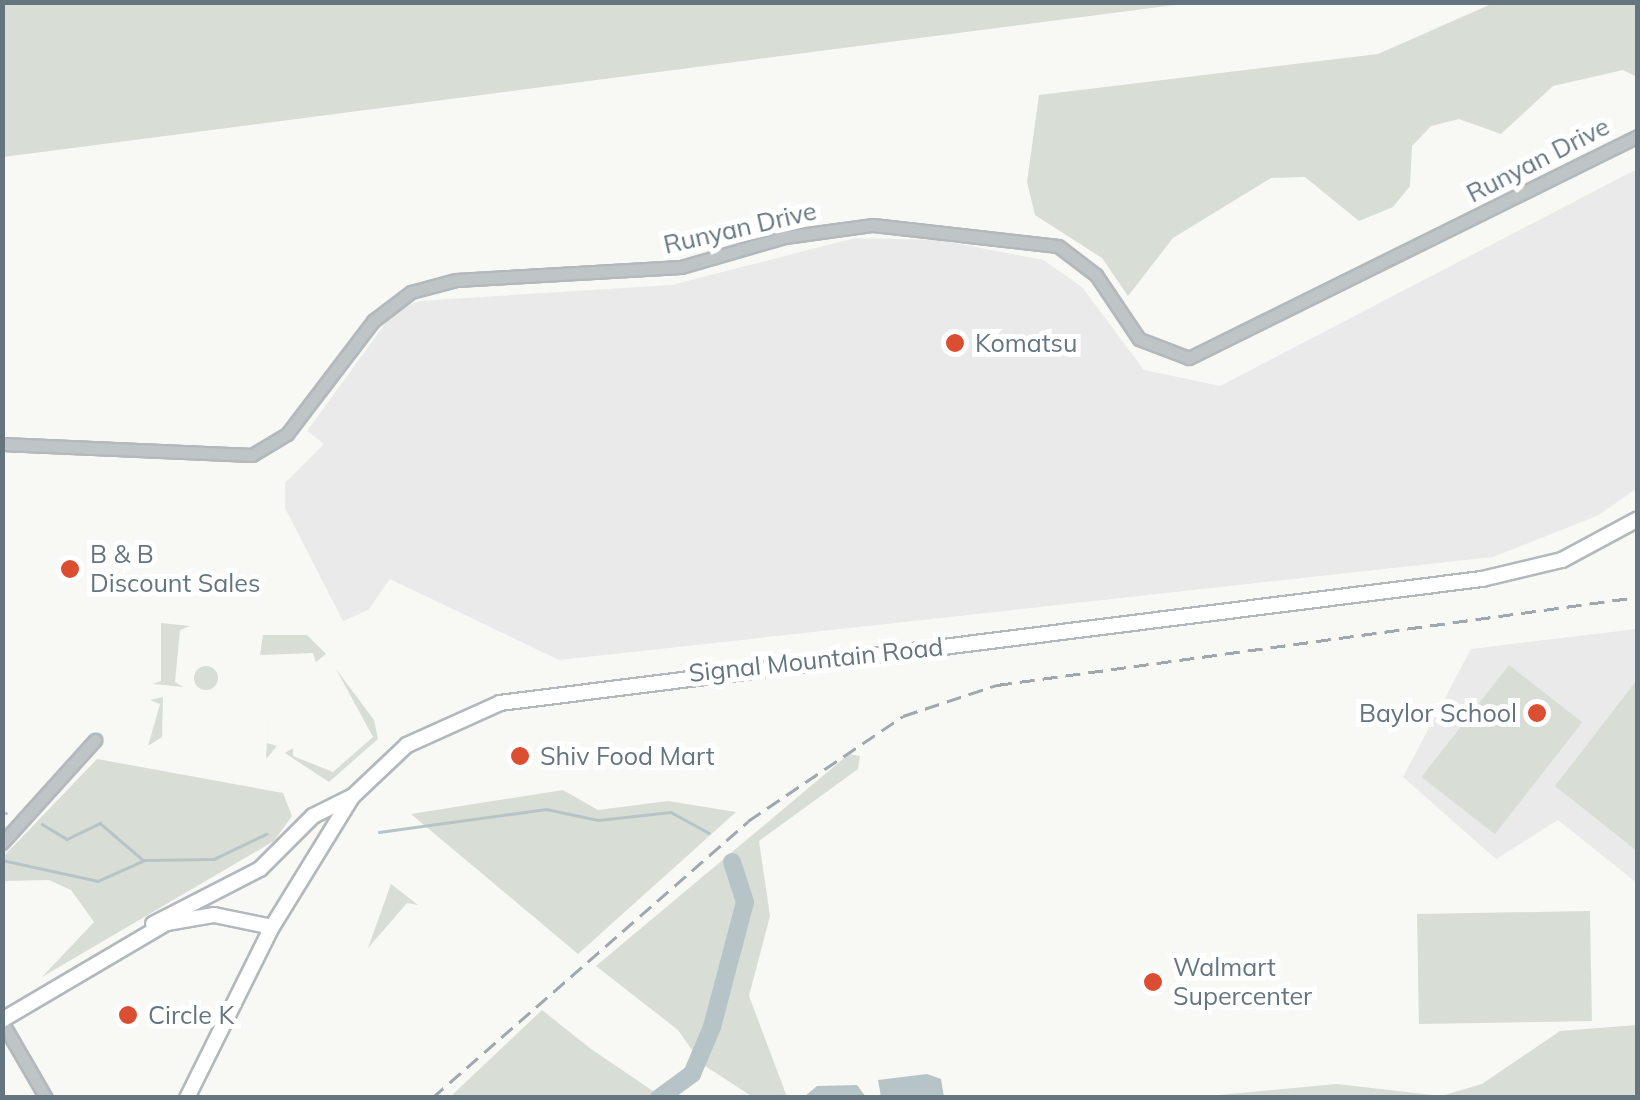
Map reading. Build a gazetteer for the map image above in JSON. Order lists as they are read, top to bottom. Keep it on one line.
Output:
{"streets":{"main road":["Signal Mountain Road"],"street":["Runyan Drive"]},"places":["Komatsu","B & B Discount Sales","Baylor School","Shiv Food Mart","Walmart Supercenter","Circle K"]}
